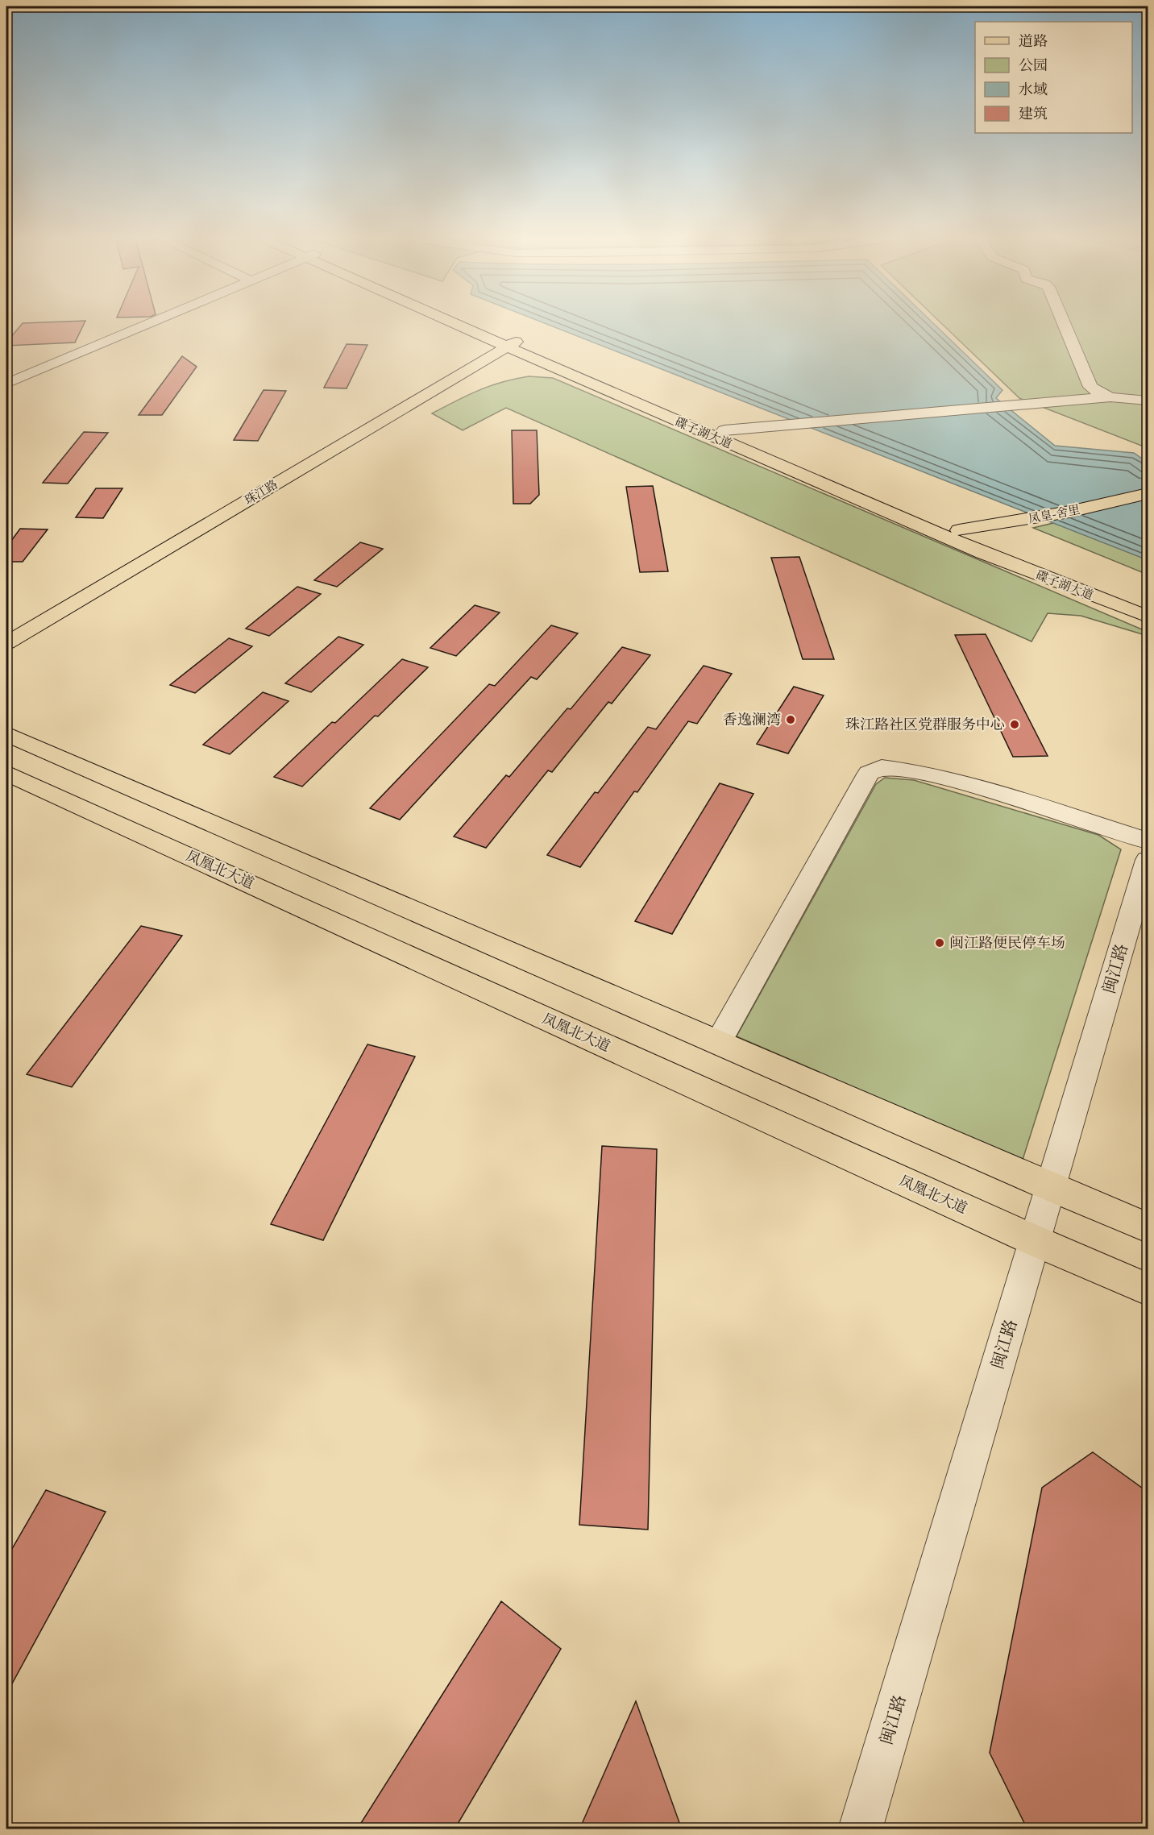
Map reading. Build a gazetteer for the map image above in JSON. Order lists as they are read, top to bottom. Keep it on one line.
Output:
{"streets":{"main road":["碟子湖大道","珠江路","凤皇-舍里","凤凰北大道"],"street":["闽江路"]},"crossings":[["碟子湖大道","珠江路"],["碟子湖大道","凤皇-舍里"],["凤凰北大道","闽江路"]],"places":["香逸澜湾","珠江路社区党群服务中心","闽江路便民停车场"],"legend":["道路","公园","水域","建筑"]}
